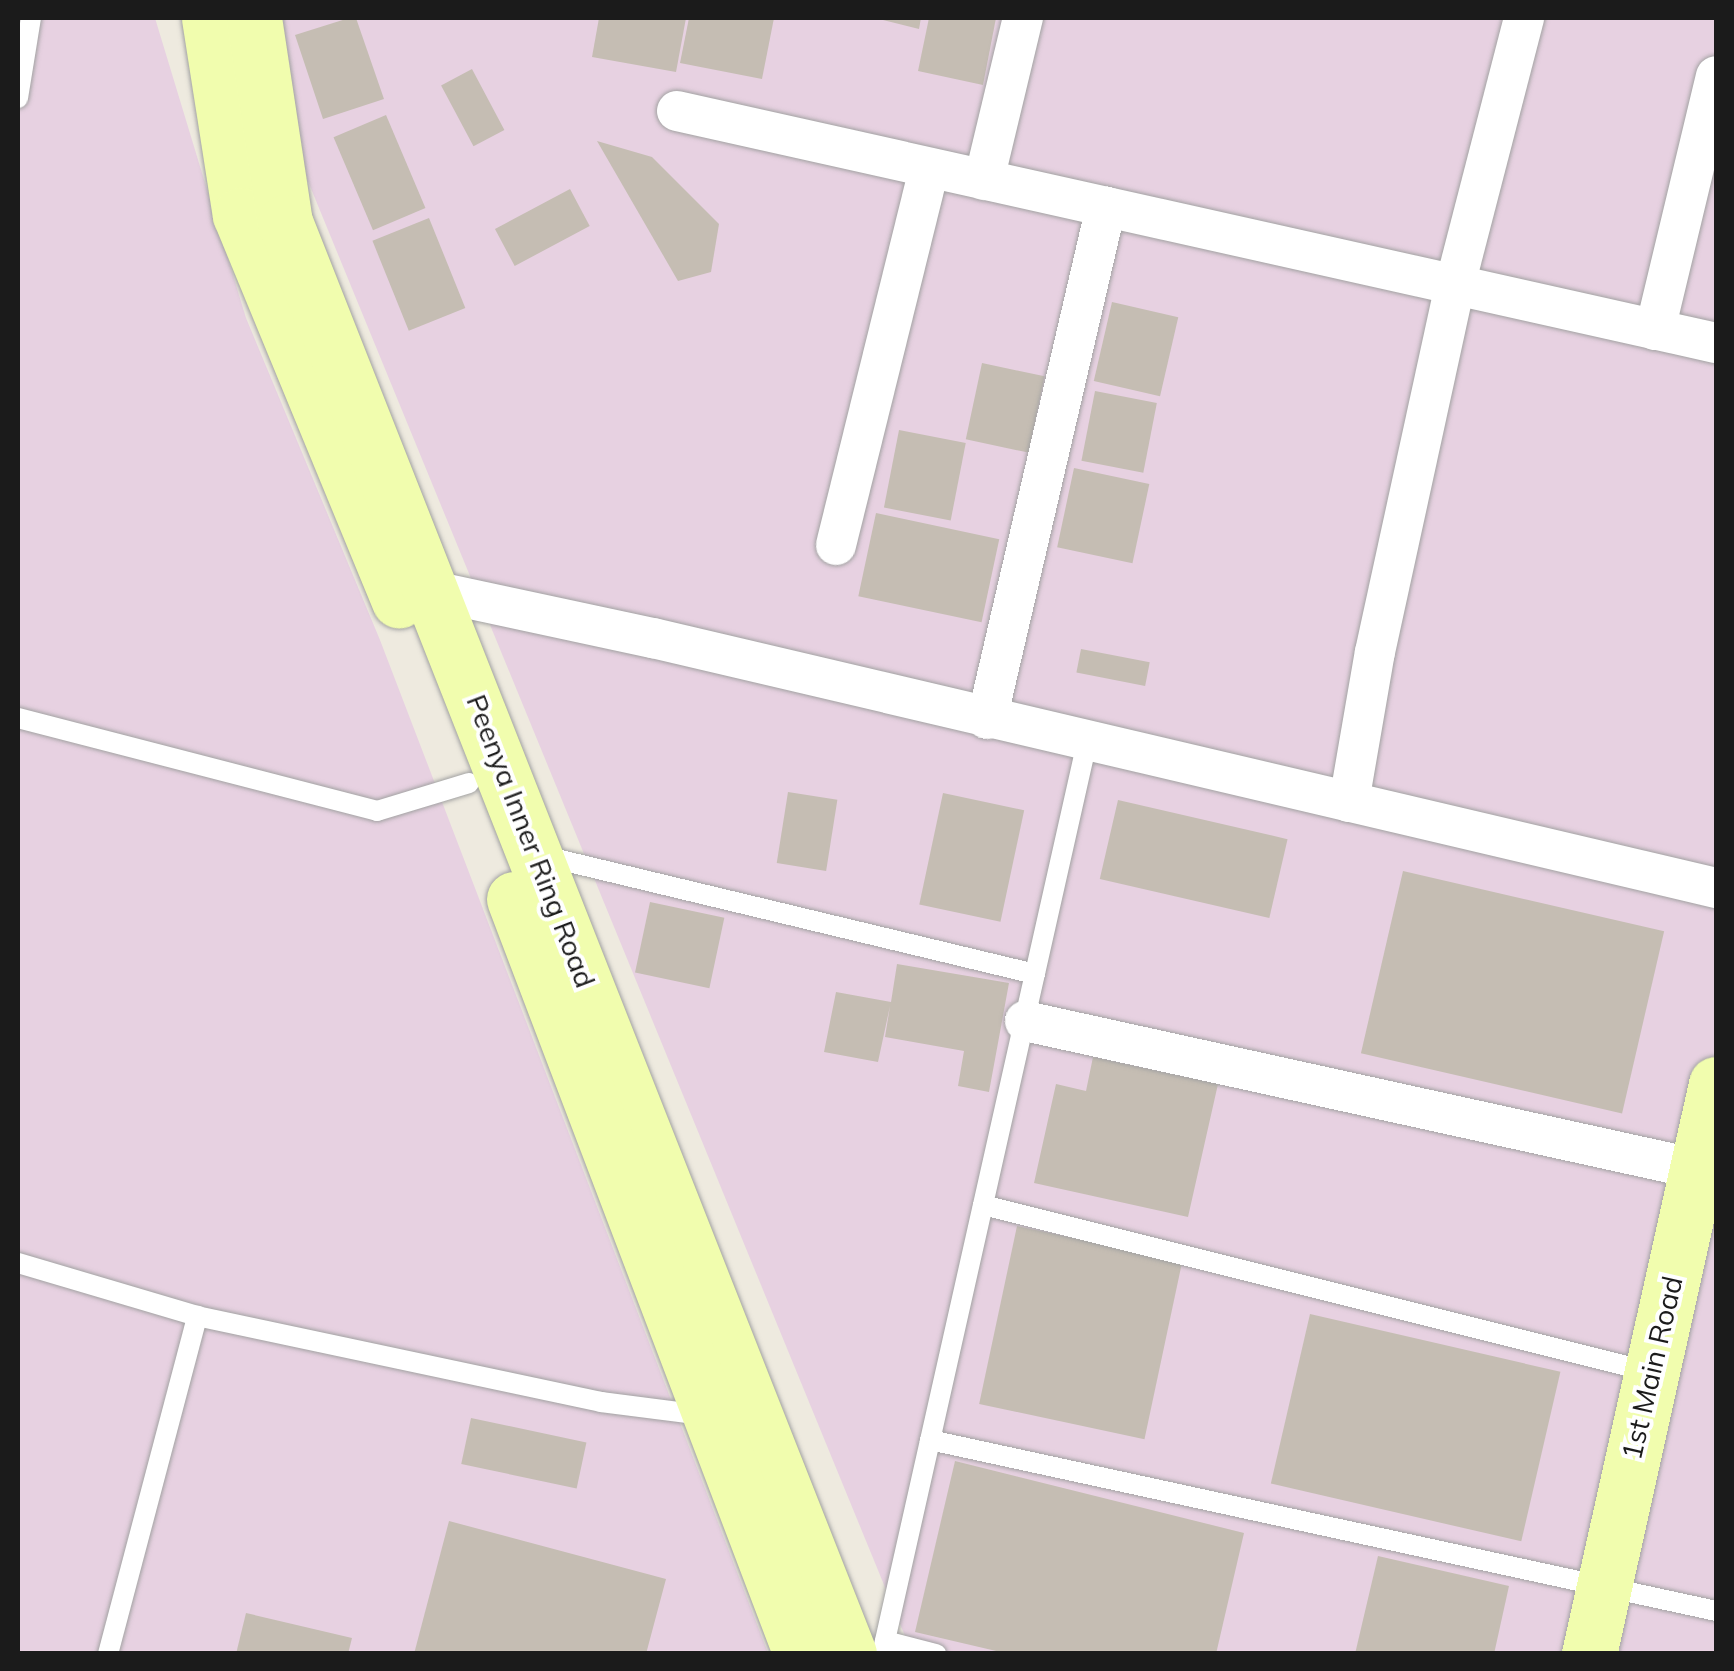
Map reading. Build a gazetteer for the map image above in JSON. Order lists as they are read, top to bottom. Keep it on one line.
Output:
{"streets":{"main road":["Peenya Inner Ring Road","1st Main Road"]}}
